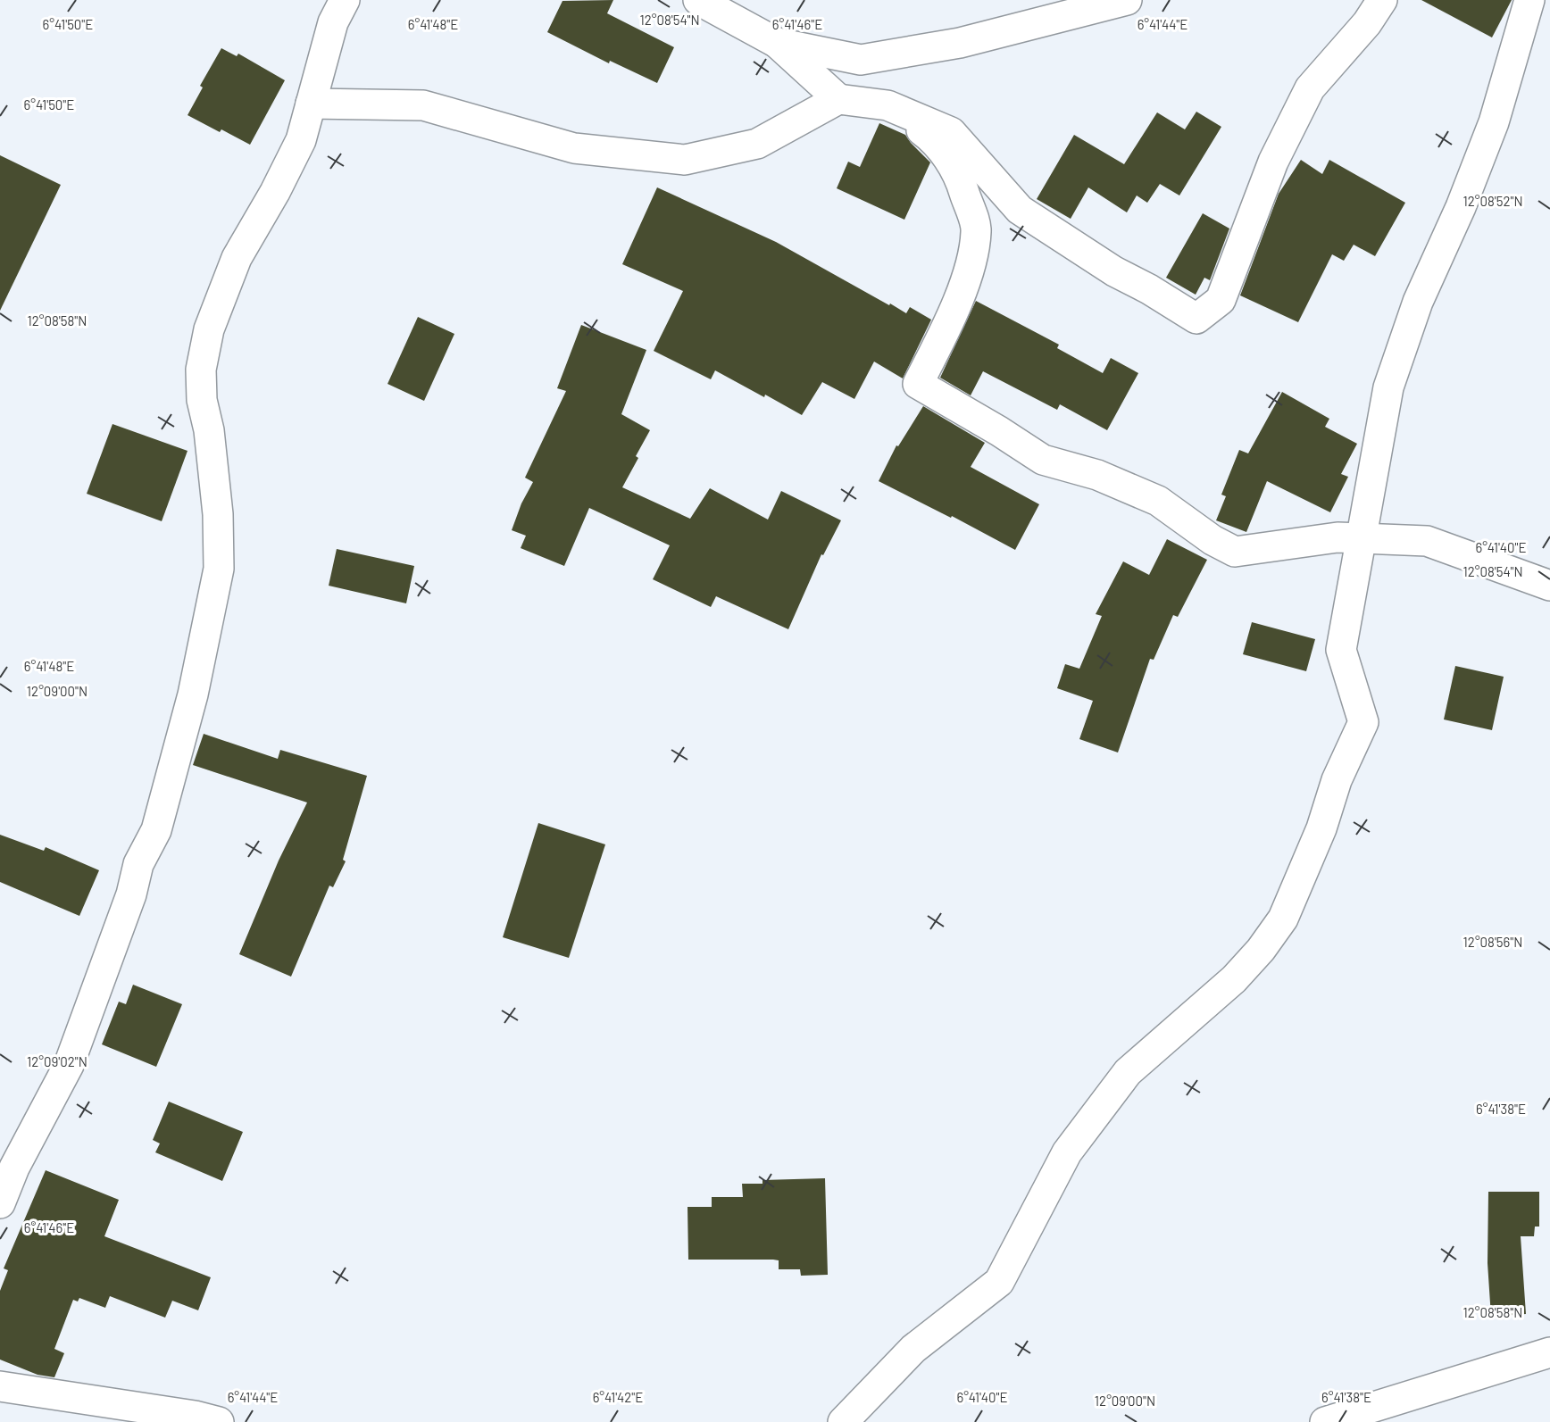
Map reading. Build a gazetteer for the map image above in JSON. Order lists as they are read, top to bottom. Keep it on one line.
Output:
{"coordinates":["12°08'54\"N","6°41'50\"E","6°41'48\"E","6°41'46\"E","6°41'44\"E","12°08'52\"N","12°08'58\"N","6°41'40\"E","12°09'00\"N","12°08'56\"N","12°09'02\"N","6°41'38\"E","6°41'42\"E"]}
